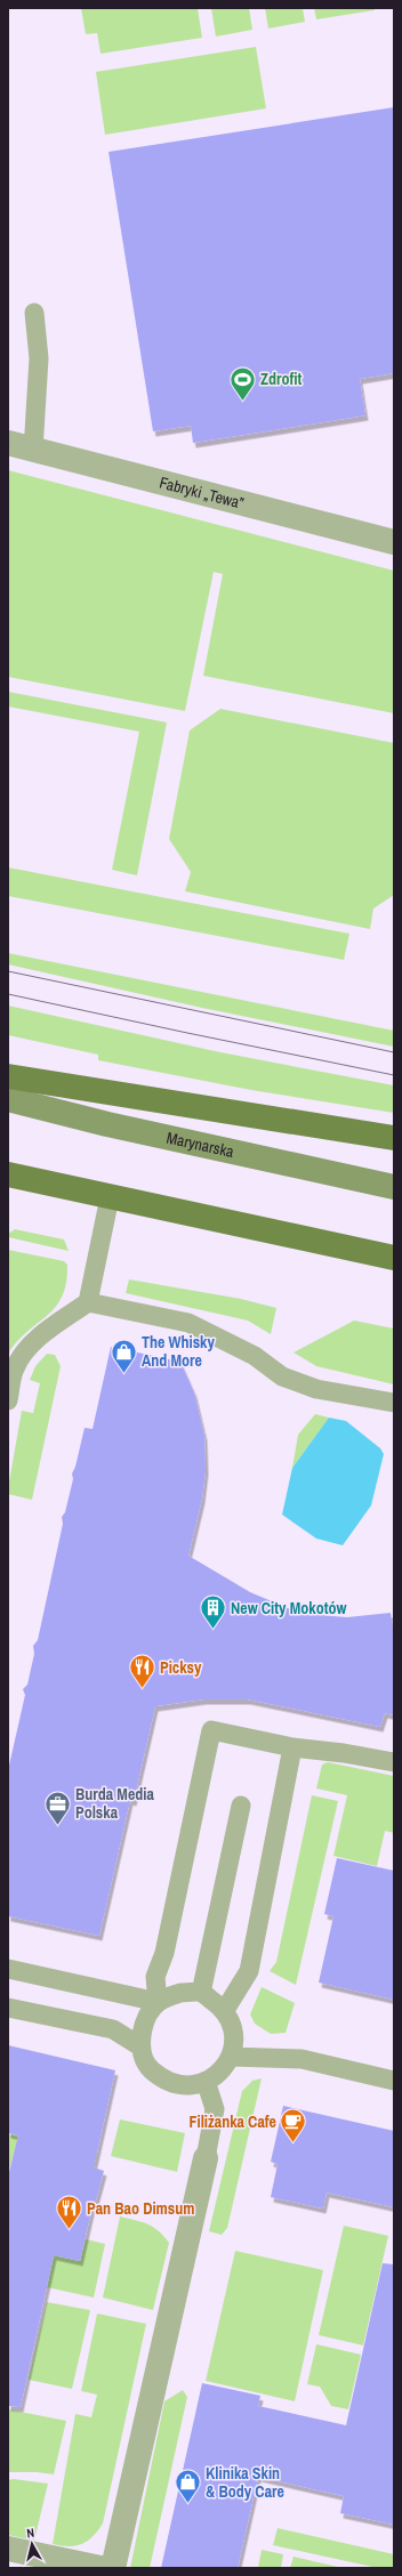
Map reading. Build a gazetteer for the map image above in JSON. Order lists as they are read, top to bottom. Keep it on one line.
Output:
{"streets":{"main road":["Marynarska"],"street":["Fabryki „Tewa”"]},"places":{"sports":["Zdrofit"],"shop":["The Whisky And More","Klinika Skin & Body Care"],"building":["New City Mokotów"],"restaurant":["Picksy","Pan Bao Dimsum"],"office":["Burda Media Polska"],"cafe":["Filiżanka Cafe"]},"north":"top"}
